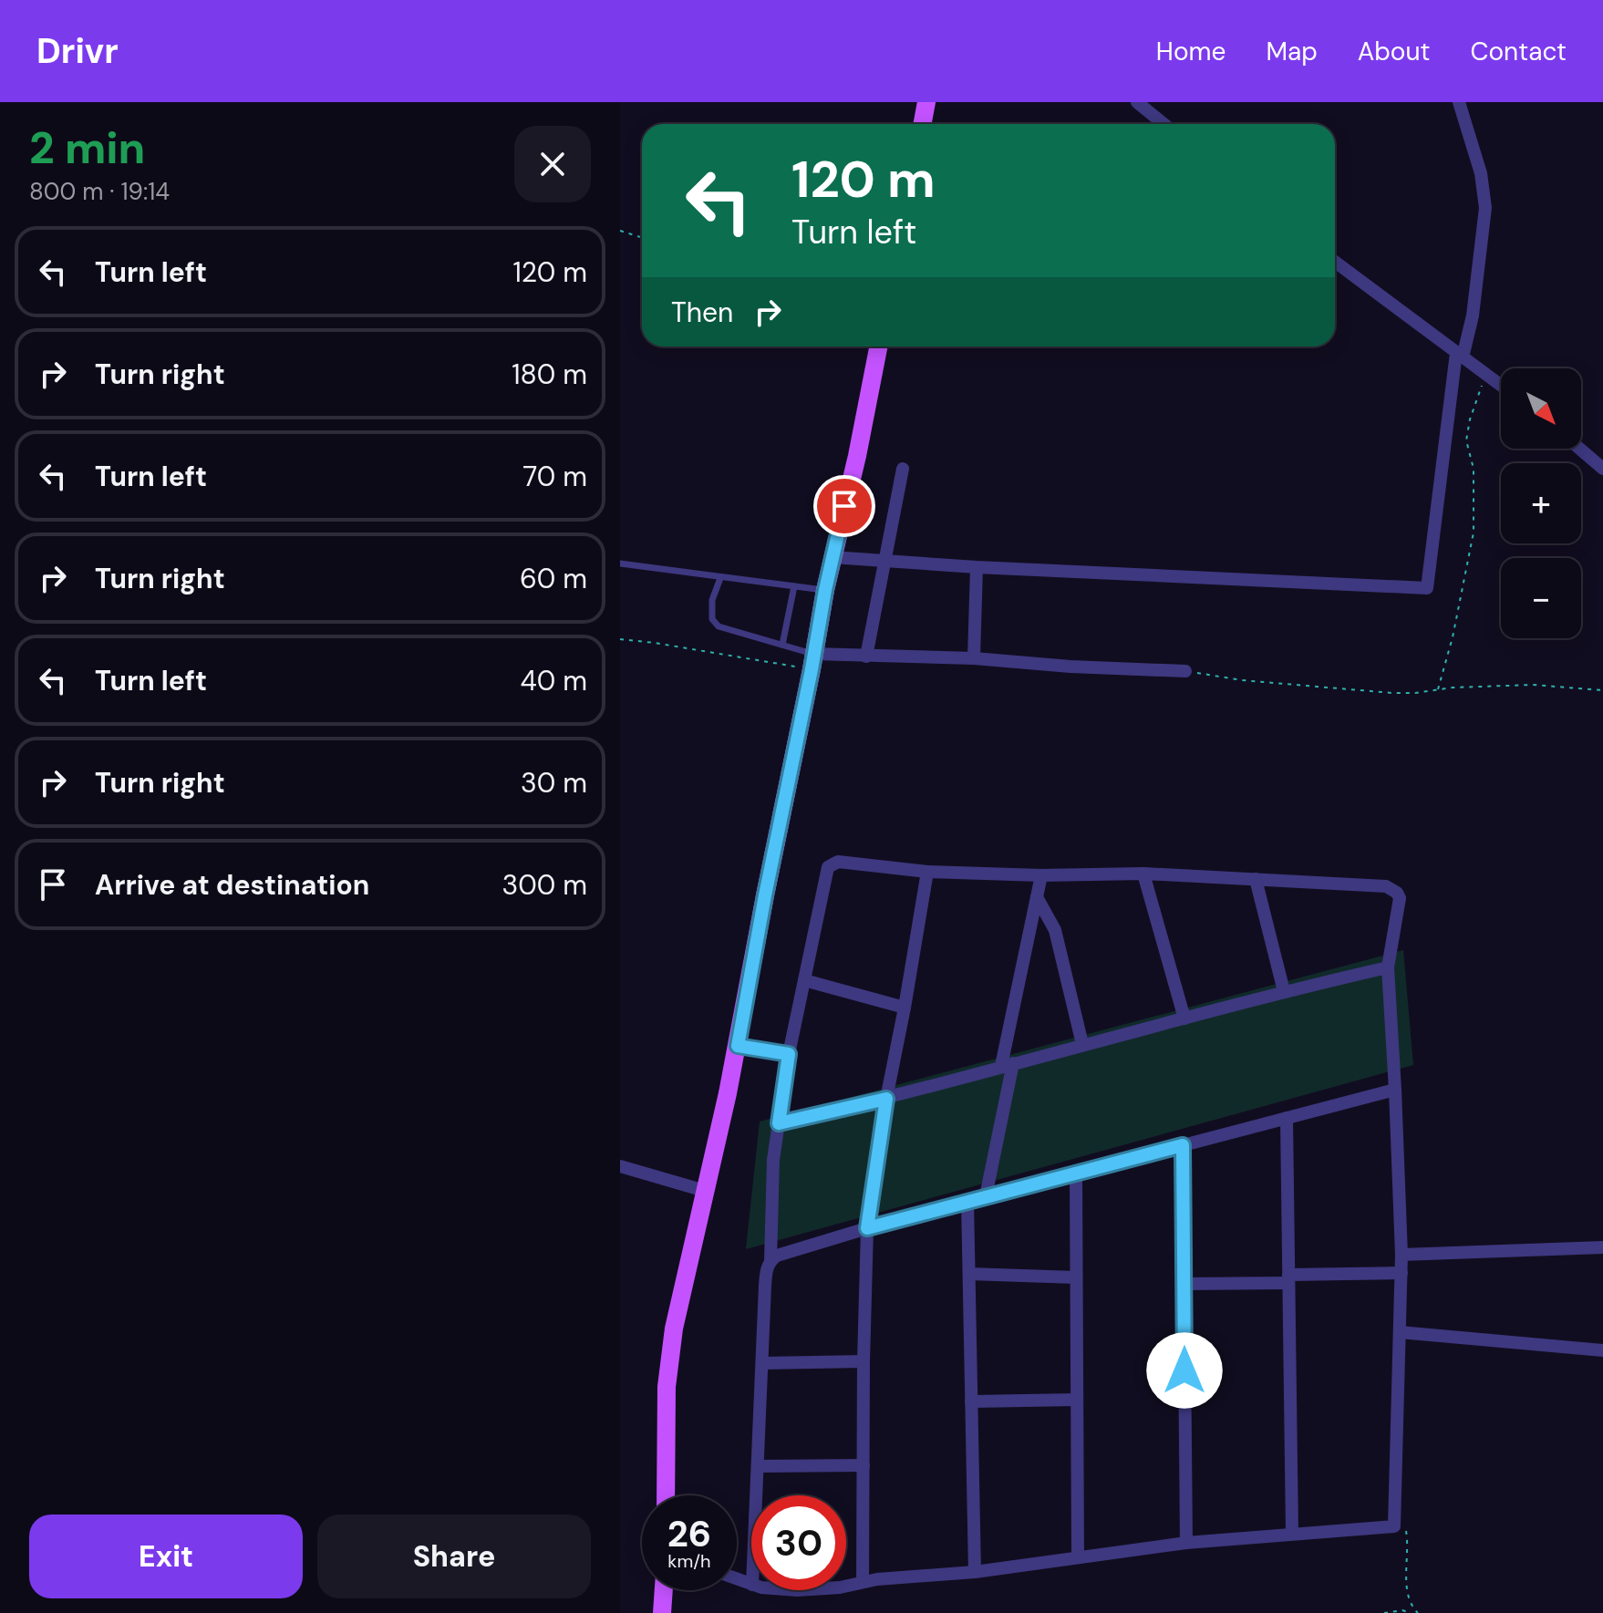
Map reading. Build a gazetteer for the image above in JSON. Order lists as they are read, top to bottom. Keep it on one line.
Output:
{"north":"bottom right","page":{"header":"Drivr","nav":["Home","Map","About","Contact"],"heading":["2 min","800 m · 19:14"],"turn":["120 m","Turn left"],"list":[{"name":"Turn left","value":"120 m"},{"name":"Turn right","value":"180 m"},{"name":"Turn left","value":"70 m"},{"name":"Turn right","value":"60 m"},{"name":"Turn left","value":"40 m"},{"name":"Turn right","value":"30 m"},{"name":"Arrive at destination","value":"300 m"}],"then":"Then","map_buttons":["+","−"],"speed":"26 km/h","limit":"30","buttons":["Exit","Share"]}}
